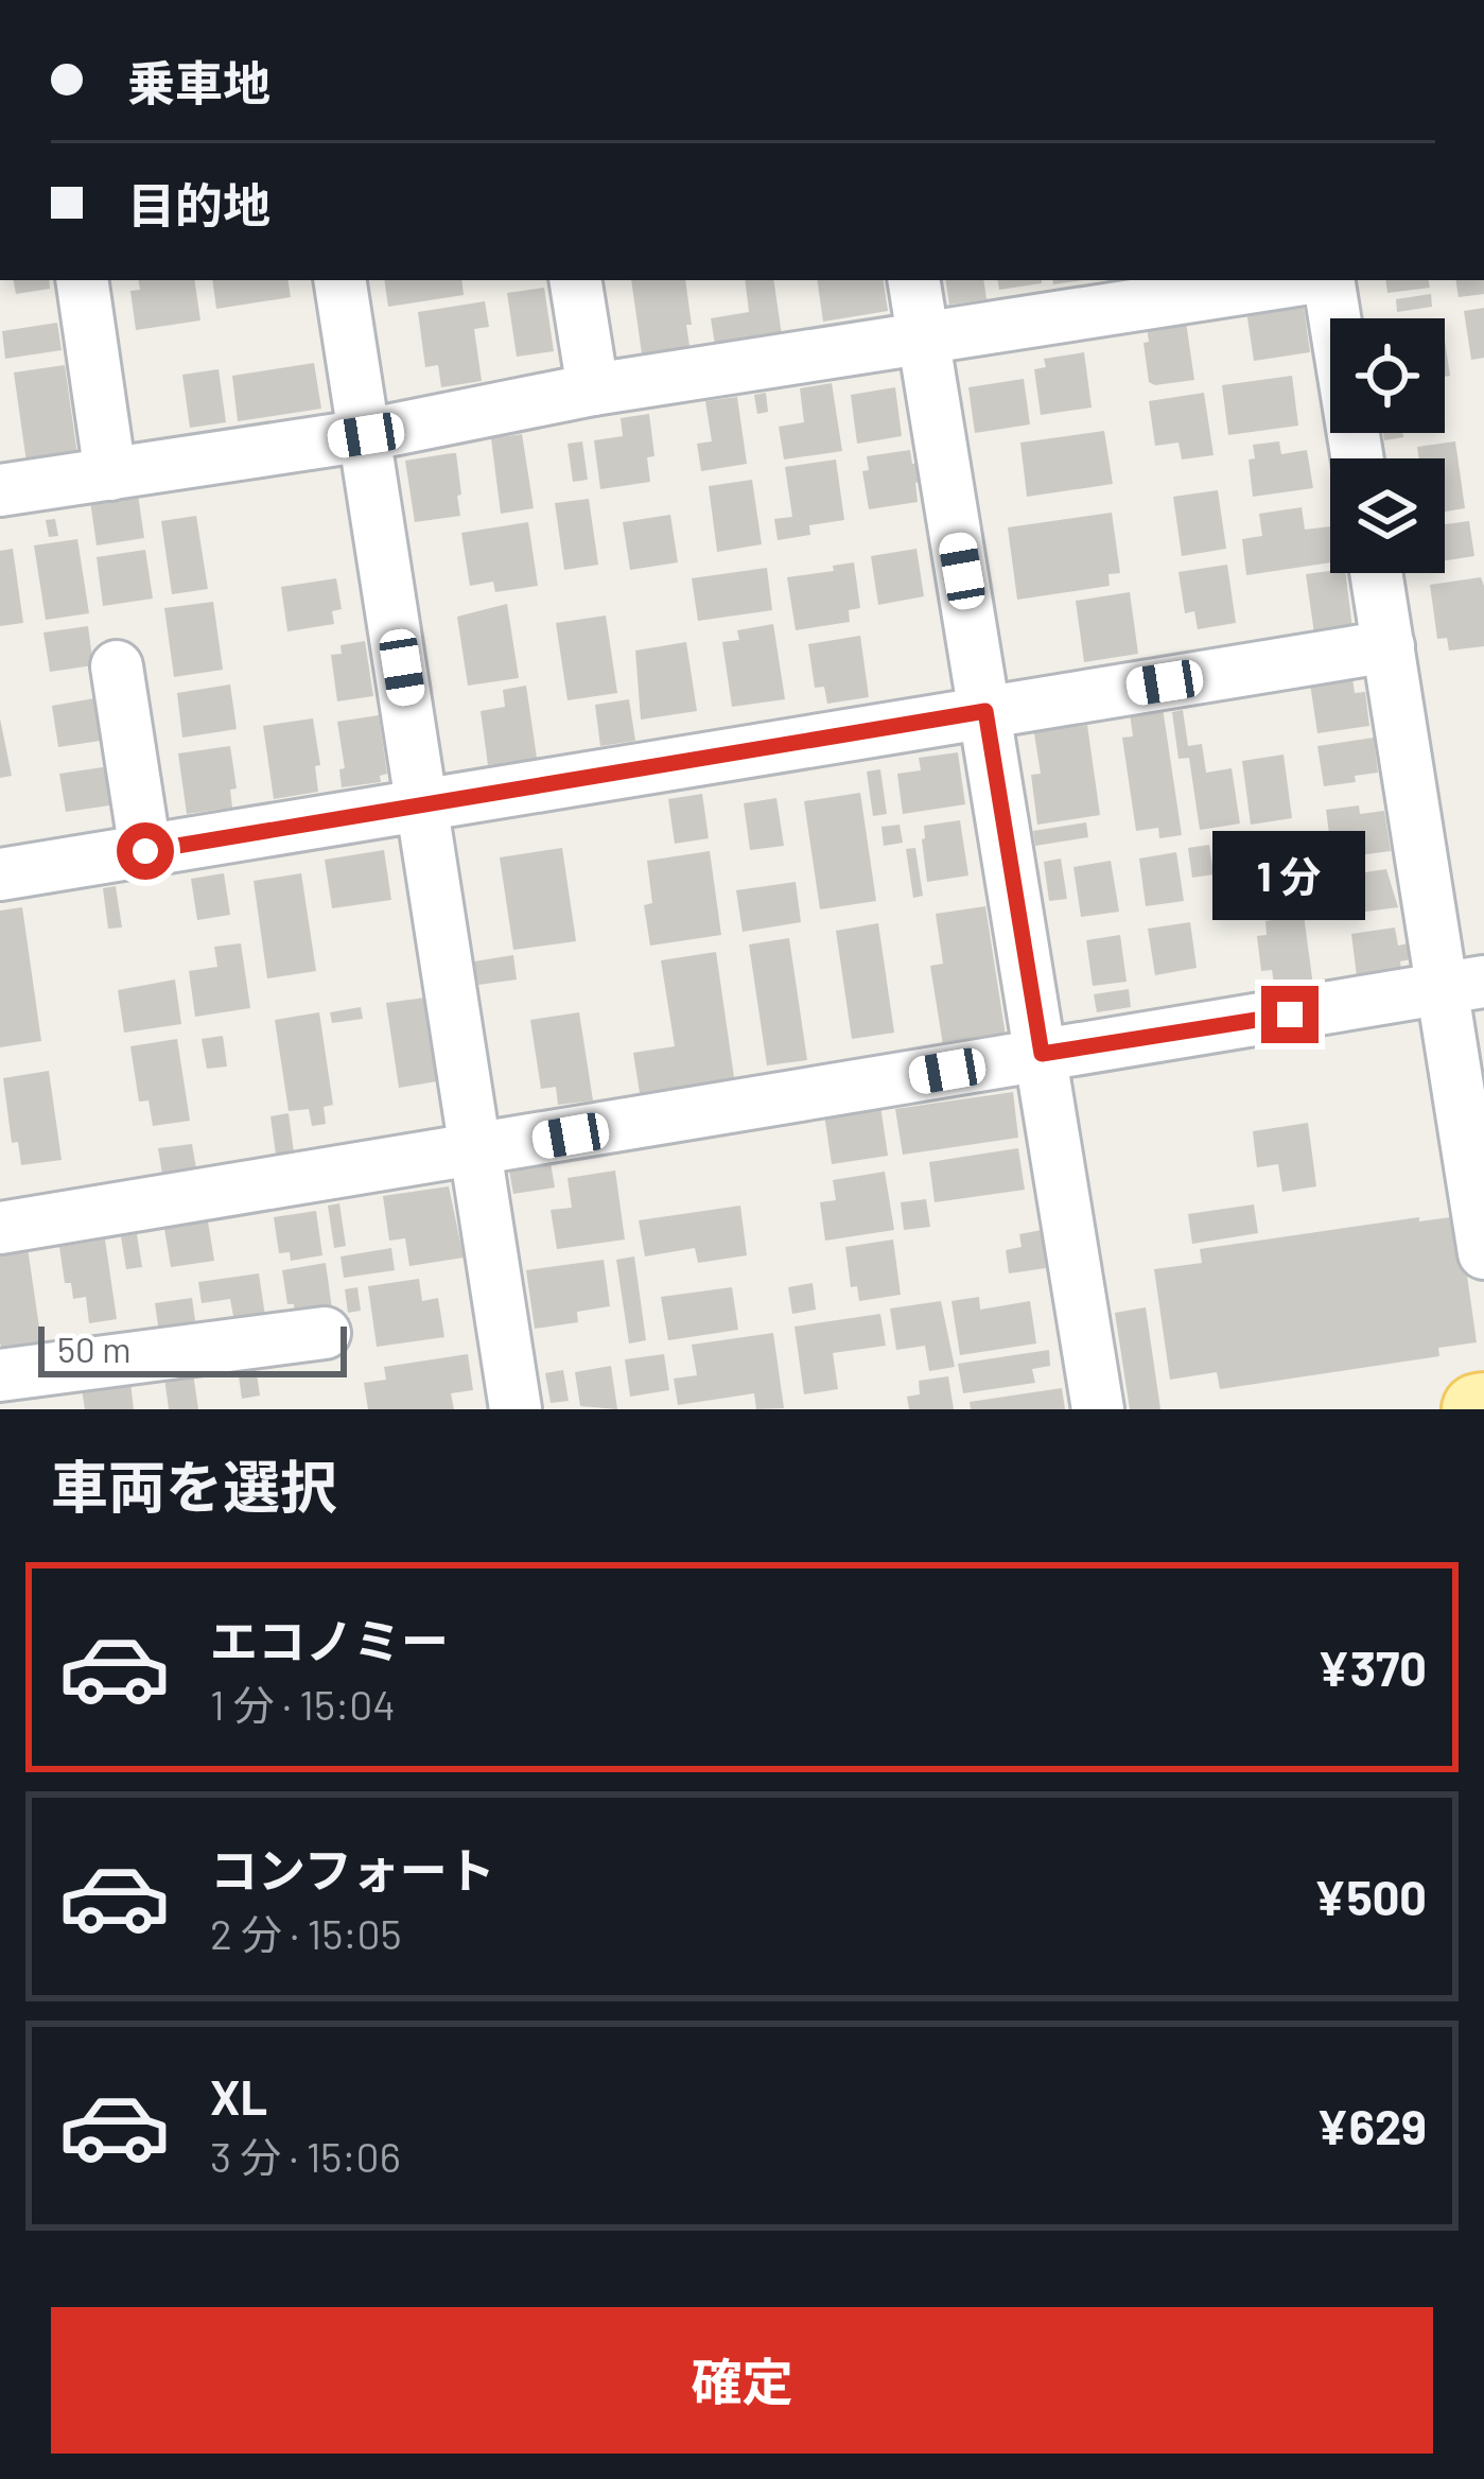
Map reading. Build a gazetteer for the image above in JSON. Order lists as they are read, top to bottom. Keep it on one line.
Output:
{"scale_bar":"50 m","page":{"banner":["乗車地","目的地"],"bubble":"1 分","scale":"50 m","heading":"車両を選択","list":[{"name":"エコノミー","note":"1 分 · 15:04","value":"¥370"},{"name":"コンフォート","note":"2 分 · 15:05","value":"¥500"},{"name":"XL","note":"3 分 · 15:06","value":"¥629"}],"buttons":"確定"}}
